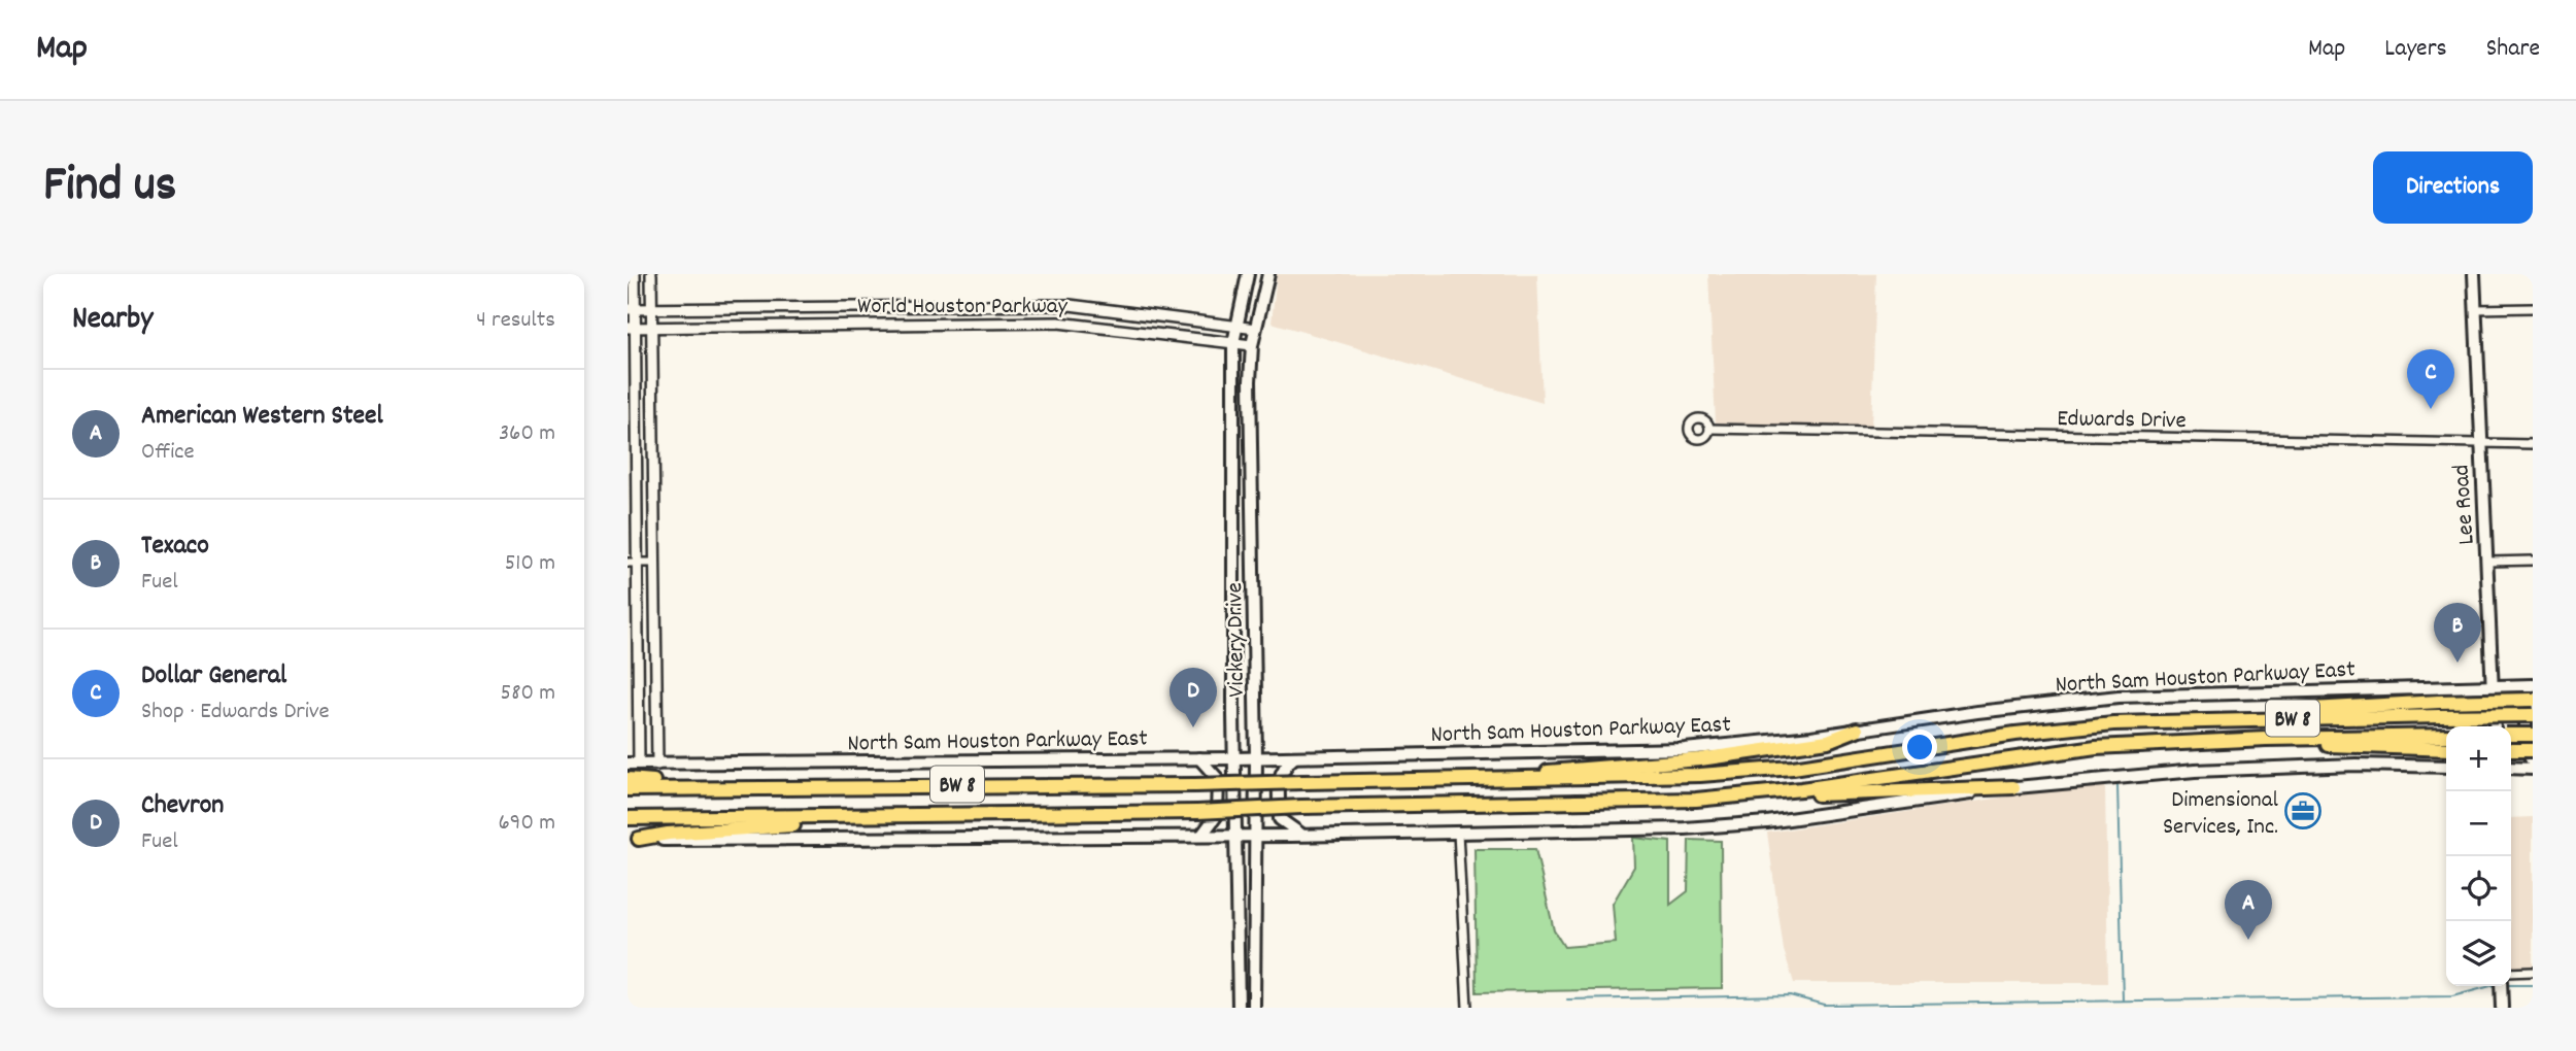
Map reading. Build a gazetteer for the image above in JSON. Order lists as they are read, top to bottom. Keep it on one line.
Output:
{"streets":{"highway":["North Sam Houston Parkway East","BW 8"],"main road":["Lee Road","Vickery Drive"],"street":["World Houston Parkway","Edwards Drive"]},"crossings":[["World Houston Parkway","Vickery Drive"],["Edwards Drive","Lee Road"],["Lee Road","North Sam Houston Parkway East"],["Vickery Drive","North Sam Houston Parkway East"]],"places":{"office":["Dimensional Services, Inc."]},"page":{"header":"Map","nav":["Map","Layers","Share"],"title":"Find us","buttons":"Directions","heading":["Nearby","4 results"],"pins":["C","B","D","A"],"list":[{"mark":"A","name":"American Western Steel","note":"Office","value":"360 m"},{"mark":"B","name":"Texaco","note":"Fuel","value":"510 m"},{"mark":"C","name":"Dollar General","note":"Shop · Edwards Drive","value":"580 m"},{"mark":"D","name":"Chevron","note":"Fuel","value":"690 m"}],"map_buttons":["+","−"]}}
